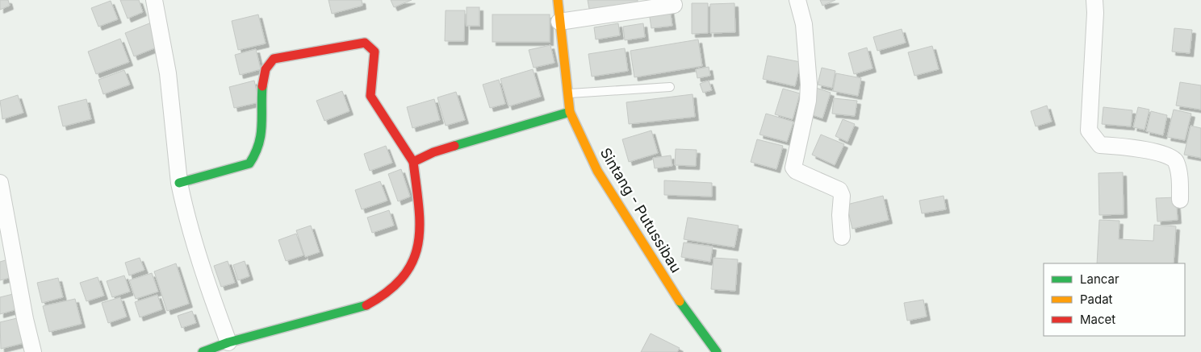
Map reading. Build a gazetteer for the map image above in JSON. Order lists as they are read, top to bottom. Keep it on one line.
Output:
{"streets":{"main road":["Sintang - Putussibau"]},"legend":["Lancar","Padat","Macet"]}
